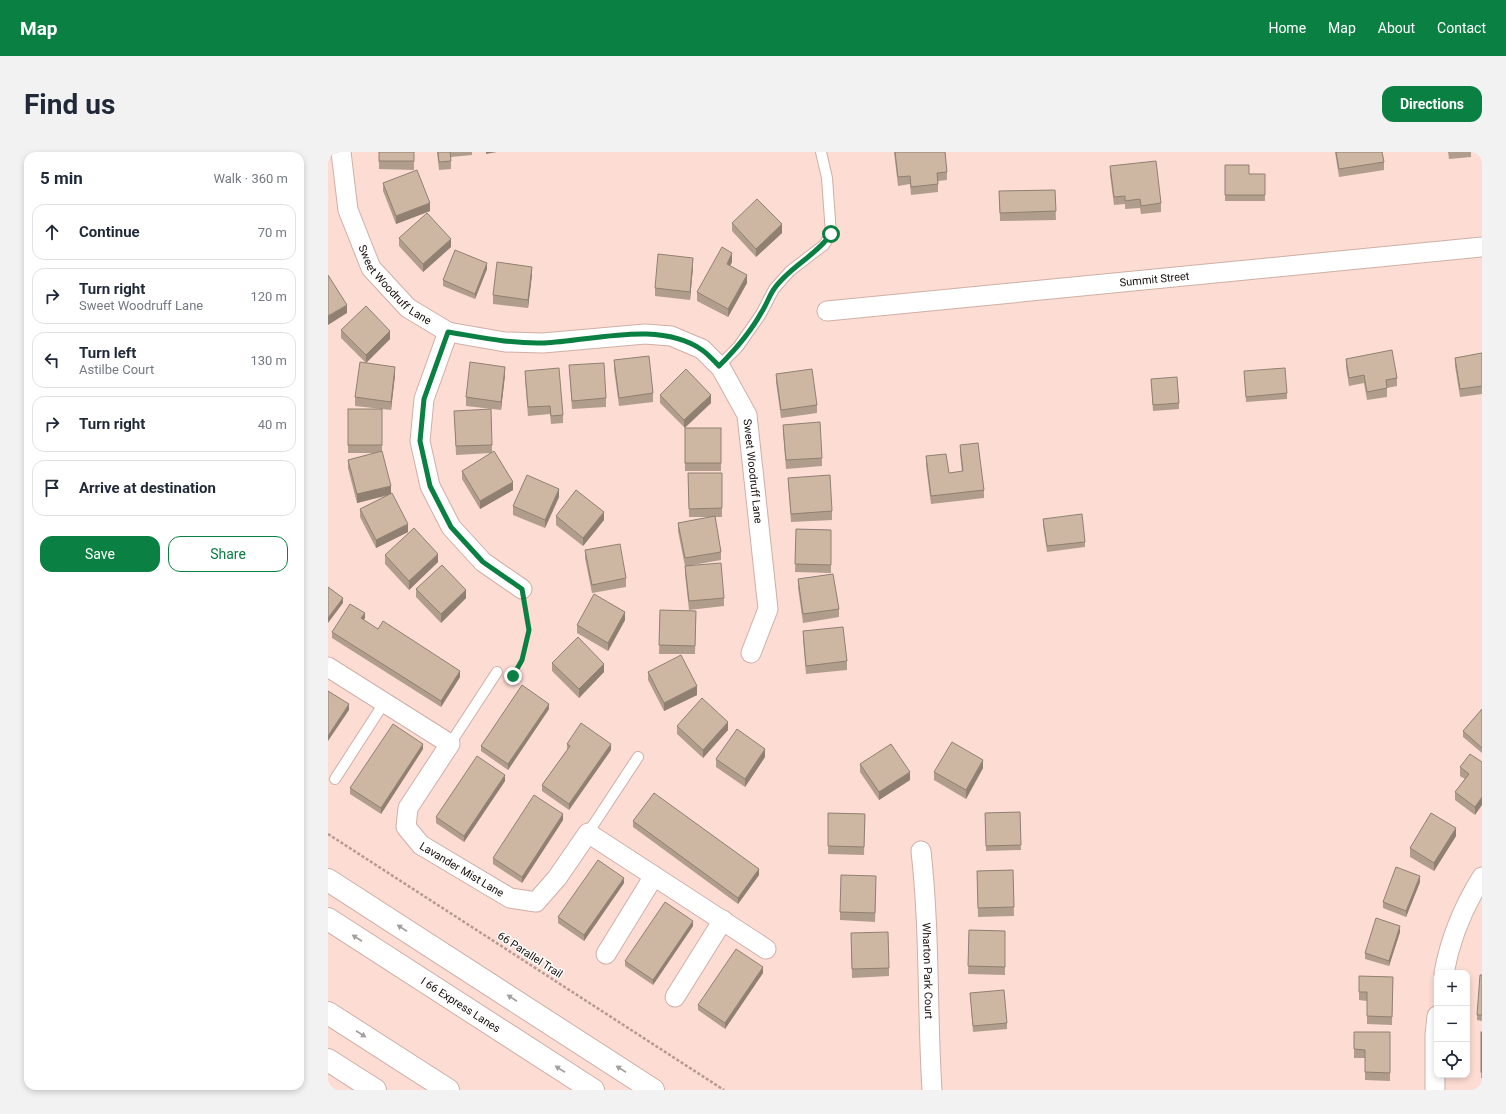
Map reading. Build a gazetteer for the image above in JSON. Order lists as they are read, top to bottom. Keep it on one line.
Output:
{"streets":{"highway":["I 66 Express Lanes"],"street":["Summit Street","Sweet Woodruff Lane","Lavander Mist Lane","Wharton Park Court"],"path":["66 Parallel Trail"]},"page":{"header":"Map","nav":["Home","Map","About","Contact"],"buttons":["Directions",["Save","Share"]],"title":"Find us","heading":["5 min","Walk · 360 m"],"list":[["Continue","70 m"],["Turn right","Sweet Woodruff Lane","120 m"],["Turn left","Astilbe Court","130 m"],["Turn right","40 m"],"Arrive at destination"],"map_buttons":["+","−"]}}
